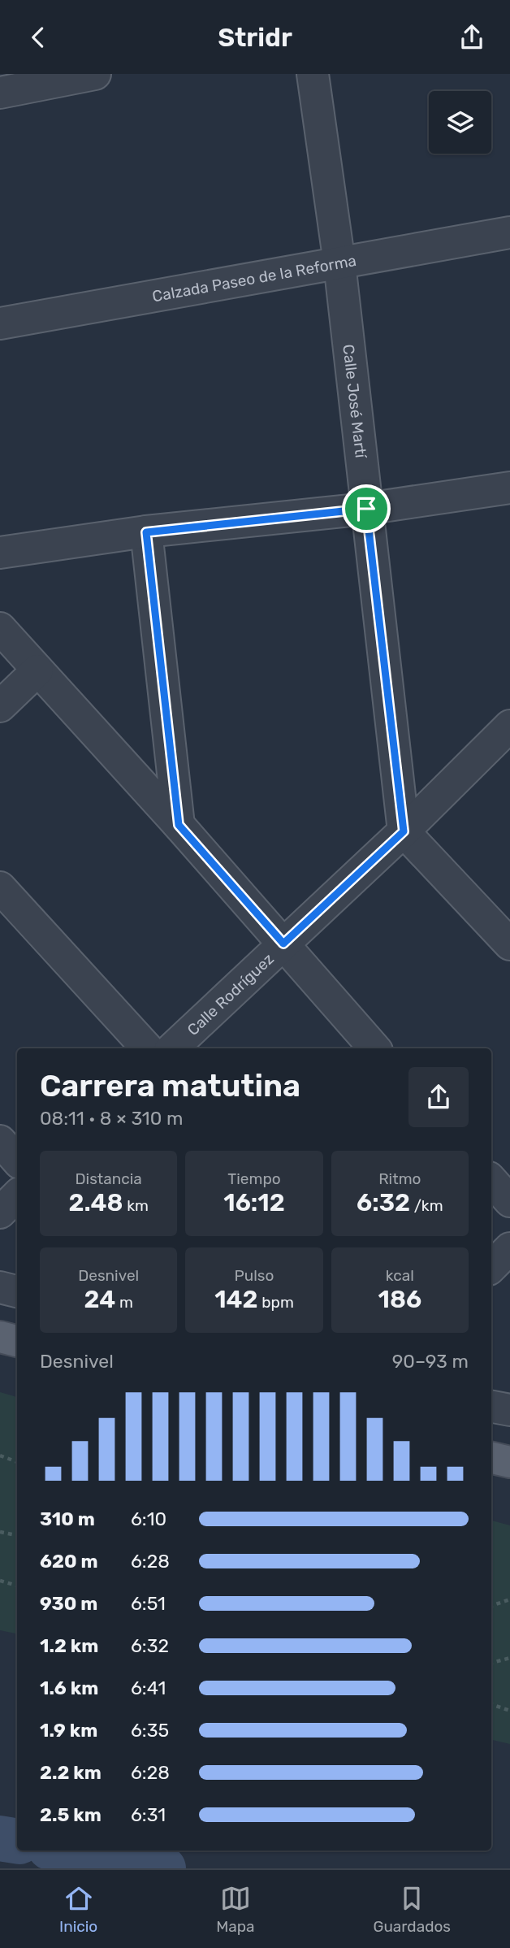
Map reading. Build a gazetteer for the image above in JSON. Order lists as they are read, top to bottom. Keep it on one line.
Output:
{"streets":{"street":["Calzada Paseo de la Reforma","Calle José Martí","Calle Rodríguez"]},"crossings":[["Calzada Paseo de la Reforma","Calle José Martí"],["Calle José Martí","Calle Rodríguez"]],"page":{"header":"Stridr","heading":["Carrera matutina","08:11 · 8 × 310 m"],"stats":[["Distancia","2.48 km"],["Tiempo","16:12"],["Ritmo","6:32 /km"],["Desnivel","24 m"],["Pulso","142 bpm"],["kcal","186"]],"chart":["Desnivel","90–93 m"],"list":[{"name":"310 m","note":"6:10"},{"name":"620 m","note":"6:28"},{"name":"930 m","note":"6:51"},{"name":"1.2 km","note":"6:32"},{"name":"1.6 km","note":"6:41"},{"name":"1.9 km","note":"6:35"},{"name":"2.2 km","note":"6:28"},{"name":"2.5 km","note":"6:31"}],"tabs":["Inicio","Mapa","Guardados"]}}
